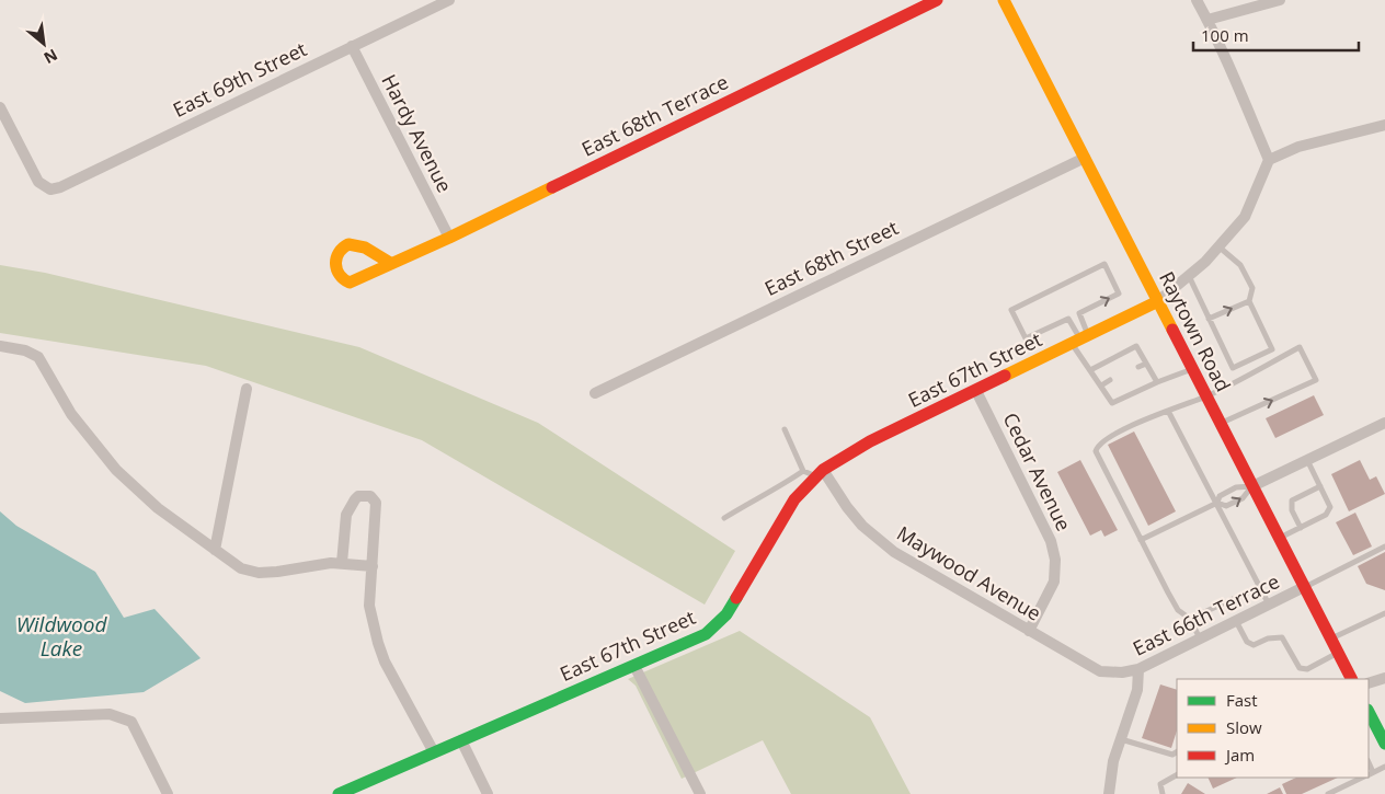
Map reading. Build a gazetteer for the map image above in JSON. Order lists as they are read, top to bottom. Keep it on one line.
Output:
{"streets":{"street":["East 69th Street","East 68th Terrace","Hardy Avenue","East 68th Street","Raytown Road","East 67th Street","Cedar Avenue","Maywood Avenue","East 66th Terrace"]},"crossings":[["East 69th Street","Hardy Avenue"],["East 68th Terrace","Hardy Avenue"],["East 68th Street","Raytown Road"],["Raytown Road","East 67th Street"],["Raytown Road","East 66th Terrace"],["East 67th Street","Cedar Avenue"],["East 67th Street","Maywood Avenue"],["Cedar Avenue","Maywood Avenue"],["Maywood Avenue","East 66th Terrace"]],"water":["Wildwood Lake"],"legend":["Fast","Slow","Jam"],"scale_bar":"100 m","north":"bottom right"}
